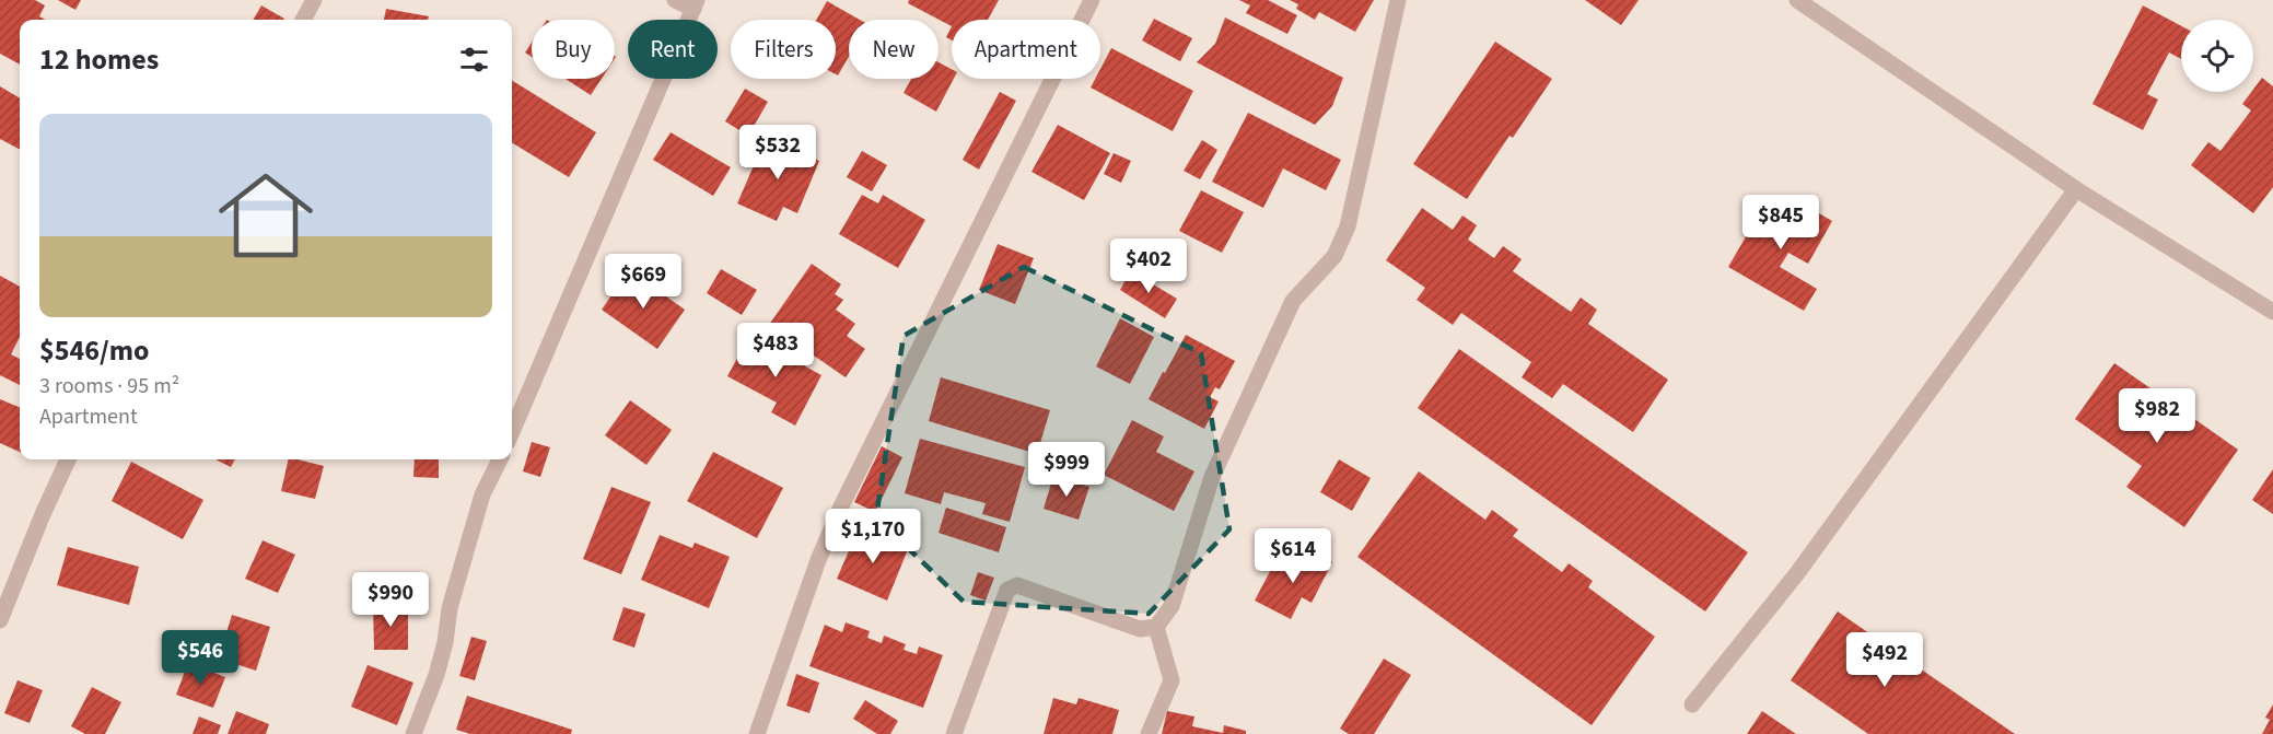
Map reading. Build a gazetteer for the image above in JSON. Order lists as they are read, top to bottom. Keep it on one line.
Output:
{"page":{"chip":["Buy","Rent","Filters","New","Apartment"],"heading":"12 homes","list":[{"name":"$546/mo","note":"3 rooms · 95 m² · Apartment"}],"price":["$532","$845","$402","$669","$483","$982","$999","$1,170","$614","$990","$546","$492"]}}
